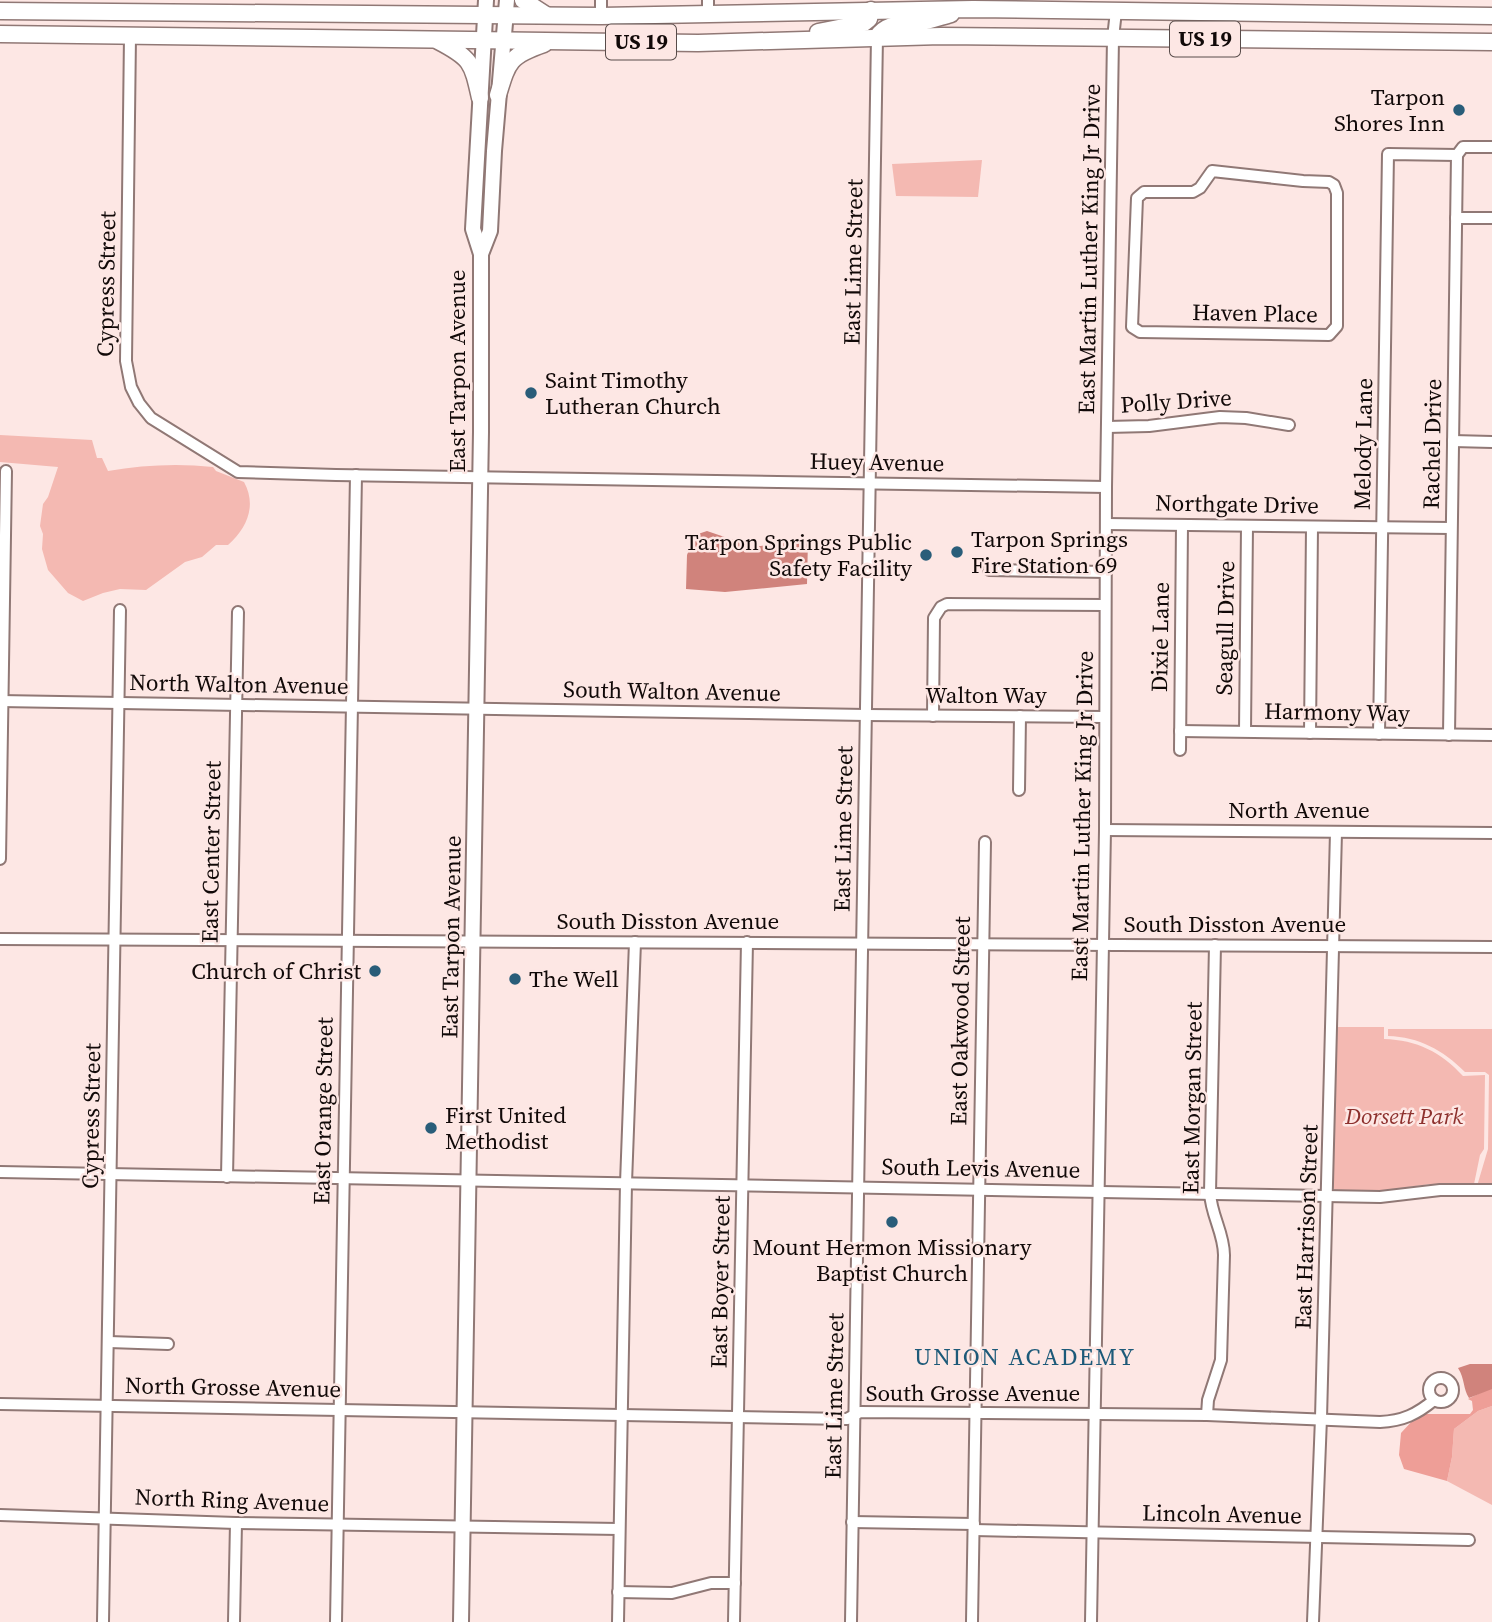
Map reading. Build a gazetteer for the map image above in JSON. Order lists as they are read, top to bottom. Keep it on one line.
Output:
{"streets":{"highway":["US 19"],"main road":["East Tarpon Avenue"],"street":["East Martin Luther King Jr Drive","East Lime Street","Cypress Street","Haven Place","Polly Drive","Melody Lane","Rachel Drive","Huey Avenue","Northgate Drive","Seagull Drive","Dixie Lane","North Walton Avenue","South Walton Avenue","Walton Way","Harmony Way","North Avenue","East Center Street","South Disston Avenue","East Oakwood Street","East Morgan Street","East Orange Street","South Levis Avenue","East Harrison Street","East Boyer Street","North Grosse Avenue","South Grosse Avenue","North Ring Avenue","Lincoln Avenue"]},"crossings":[["US 19","East Martin Luther King Jr Drive"],["US 19","East Lime Street"],["US 19","Cypress Street"],["US 19","East Tarpon Avenue"],["East Martin Luther King Jr Drive","Polly Drive"],["East Martin Luther King Jr Drive","Huey Avenue"],["East Martin Luther King Jr Drive","Northgate Drive"],["East Martin Luther King Jr Drive","Walton Way"],["East Martin Luther King Jr Drive","North Avenue"],["East Martin Luther King Jr Drive","South Disston Avenue"],["East Martin Luther King Jr Drive","South Levis Avenue"],["East Martin Luther King Jr Drive","South Grosse Avenue"],["East Martin Luther King Jr Drive","Lincoln Avenue"],["East Lime Street","Huey Avenue"],["East Lime Street","South Walton Avenue"],["East Lime Street","Walton Way"],["East Lime Street","South Disston Avenue"],["East Lime Street","South Levis Avenue"],["East Lime Street","South Grosse Avenue"],["East Lime Street","Lincoln Avenue"],["Cypress Street","Huey Avenue"],["Cypress Street","North Walton Avenue"],["Cypress Street","South Disston Avenue"],["Cypress Street","South Levis Avenue"],["Cypress Street","North Grosse Avenue"],["Cypress Street","North Ring Avenue"],["East Tarpon Avenue","Huey Avenue"],["East Tarpon Avenue","North Walton Avenue"],["East Tarpon Avenue","South Walton Avenue"],["East Tarpon Avenue","South Disston Avenue"],["East Tarpon Avenue","South Levis Avenue"],["East Tarpon Avenue","North Grosse Avenue"],["East Tarpon Avenue","South Grosse Avenue"],["East Tarpon Avenue","North Ring Avenue"],["Melody Lane","Rachel Drive"],["Melody Lane","Northgate Drive"],["Melody Lane","Harmony Way"],["Rachel Drive","Northgate Drive"],["Rachel Drive","Harmony Way"],["Huey Avenue","East Orange Street"],["Northgate Drive","Seagull Drive"],["Northgate Drive","Dixie Lane"],["Seagull Drive","Harmony Way"],["Dixie Lane","Harmony Way"],["North Walton Avenue","South Walton Avenue"],["North Walton Avenue","East Center Street"],["North Walton Avenue","East Orange Street"],["South Walton Avenue","Walton Way"],["North Avenue","East Harrison Street"],["East Center Street","South Disston Avenue"],["East Center Street","South Levis Avenue"],["South Disston Avenue","East Oakwood Street"],["South Disston Avenue","East Morgan Street"],["South Disston Avenue","East Orange Street"],["South Disston Avenue","East Harrison Street"],["South Disston Avenue","East Boyer Street"],["East Oakwood Street","South Levis Avenue"],["East Oakwood Street","South Grosse Avenue"],["East Oakwood Street","Lincoln Avenue"],["East Morgan Street","South Levis Avenue"],["East Morgan Street","South Grosse Avenue"],["East Orange Street","South Levis Avenue"],["East Orange Street","North Grosse Avenue"],["East Orange Street","North Ring Avenue"],["South Levis Avenue","East Harrison Street"],["South Levis Avenue","East Boyer Street"],["East Harrison Street","South Grosse Avenue"],["East Harrison Street","Lincoln Avenue"],["East Boyer Street","South Grosse Avenue"],["North Grosse Avenue","South Grosse Avenue"]],"districts":["UNION ACADEMY"],"parks":["Dorsett Park"],"places":["Tarpon Shores Inn","Saint Timothy Lutheran Church","Tarpon Springs Fire Station 69","Tarpon Springs Public Safety Facility","Church of Christ","The Well","First United Methodist","Mount Hermon Missionary Baptist Church"]}
